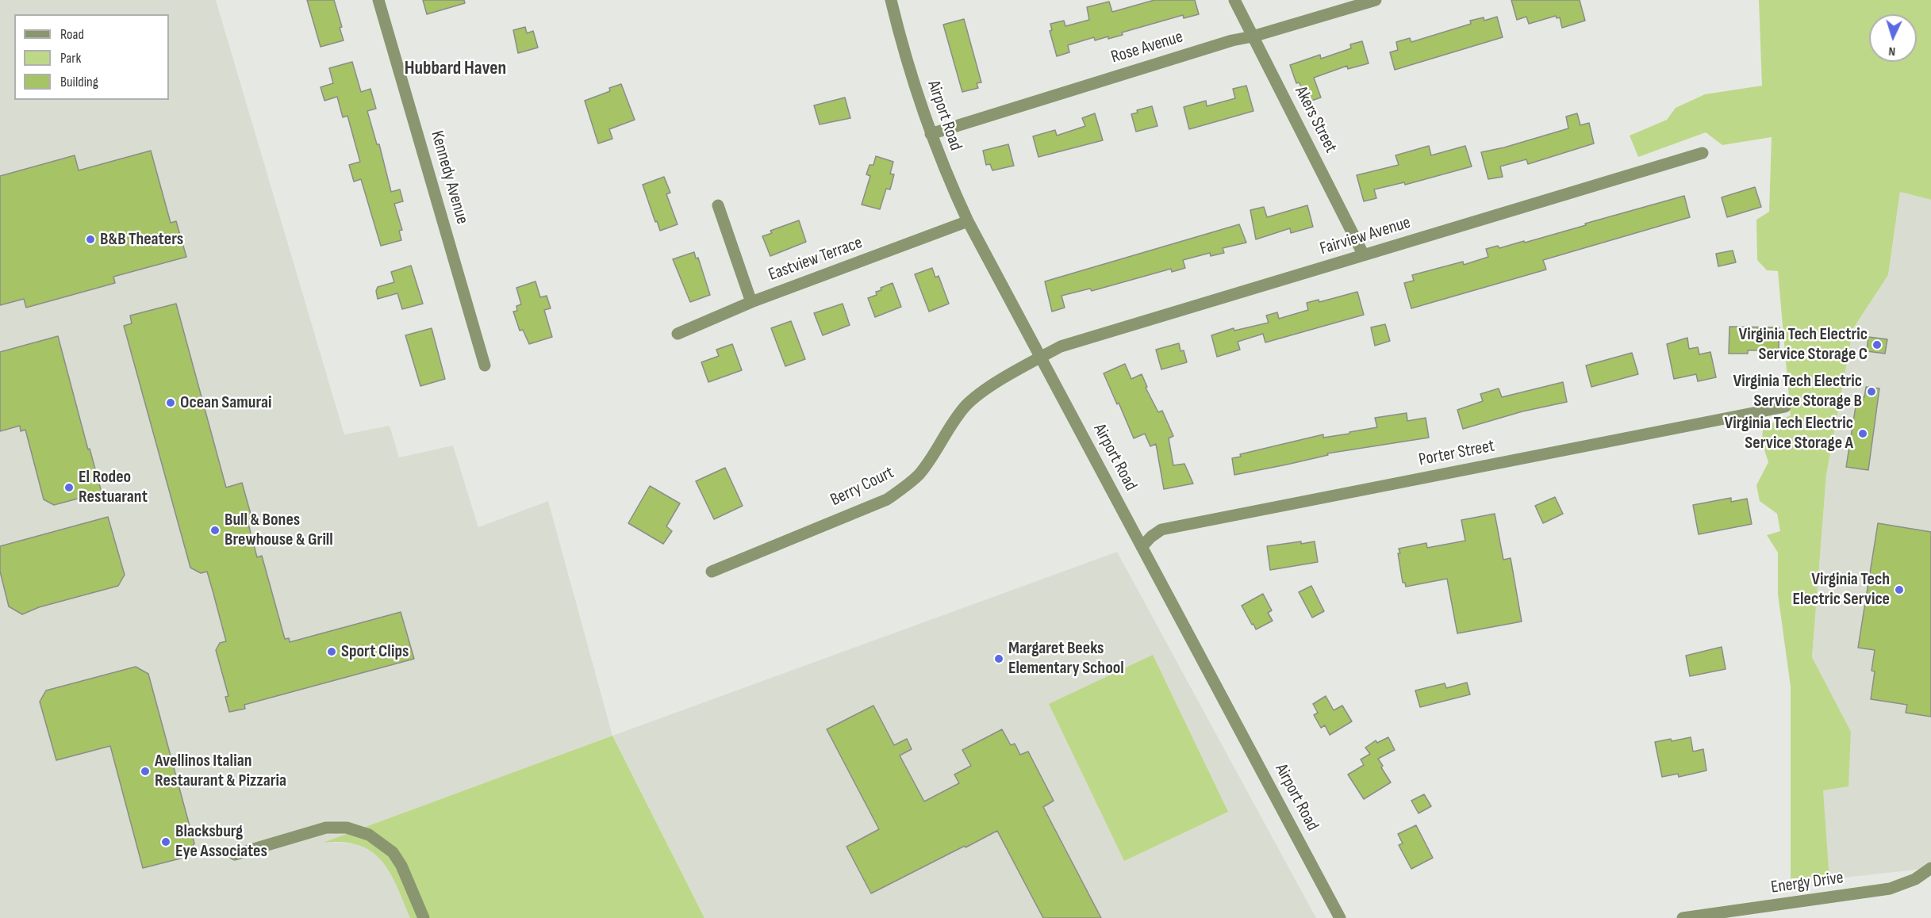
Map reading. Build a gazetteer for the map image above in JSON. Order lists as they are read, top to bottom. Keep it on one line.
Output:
{"streets":{"street":["Rose Avenue","Airport Road","Akers Street","Kennedy Avenue","Fairview Avenue","Eastview Terrace","Porter Street","Berry Court","Energy Drive"]},"crossings":[["Rose Avenue","Airport Road"],["Rose Avenue","Akers Street"],["Airport Road","Fairview Avenue"],["Airport Road","Eastview Terrace"],["Airport Road","Porter Street"],["Airport Road","Berry Court"],["Akers Street","Fairview Avenue"],["Fairview Avenue","Berry Court"]],"districts":["Hubbard Haven"],"places":["B&B Theaters","Virginia Tech Electric Service Storage C","Virginia Tech Electric Service Storage B","Ocean Samurai","Virginia Tech Electric Service Storage A","El Rodeo Restuarant","Bull & Bones Brewhouse & Grill","Virginia Tech Electric Service","Sport Clips","Margaret Beeks Elementary School","Avellinos Italian Restaurant & Pizzaria","Blacksburg Eye Associates"],"legend":["Road","Park","Building"],"north":"bottom"}
